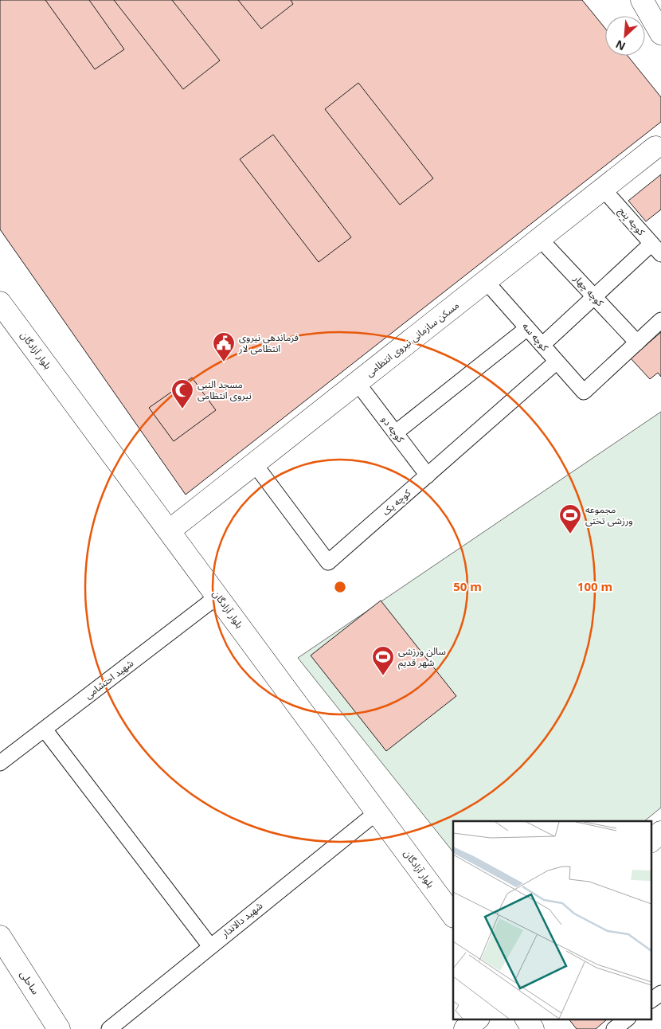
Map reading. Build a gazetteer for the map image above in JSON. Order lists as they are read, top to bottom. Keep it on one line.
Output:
{"streets":{"main road":["مسکن سازمانی نیروی انتظامی","بلوار آزادگان","ساحلی"],"street":["کوچه پنج","کوچه چهار","کوچه سه","کوچه دو","کوچه یک","شهید احتشامی","شهید دالاندار"]},"crossings":[["کوچه پنج","مسکن سازمانی نیروی انتظامی"],["کوچه چهار","کوچه سه"],["کوچه چهار","مسکن سازمانی نیروی انتظامی"],["کوچه سه","مسکن سازمانی نیروی انتظامی"],["کوچه سه","کوچه یک"],["مسکن سازمانی نیروی انتظامی","بلوار آزادگان"],["مسکن سازمانی نیروی انتظامی","کوچه دو"],["مسکن سازمانی نیروی انتظامی","کوچه یک"],["بلوار آزادگان","شهید احتشامی"],["بلوار آزادگان","شهید دالاندار"],["کوچه دو","کوچه یک"]],"places":{"public building":["فرماندهی نیروی انتظامی لار"],"mosque":["مسجد النبی نیروی انتظامی"],"sports":["مجموعه ورزشی تختی","سالن ورزشی شهر قدیم"]},"north":"bottom left","rings":["50 m","100 m"]}
